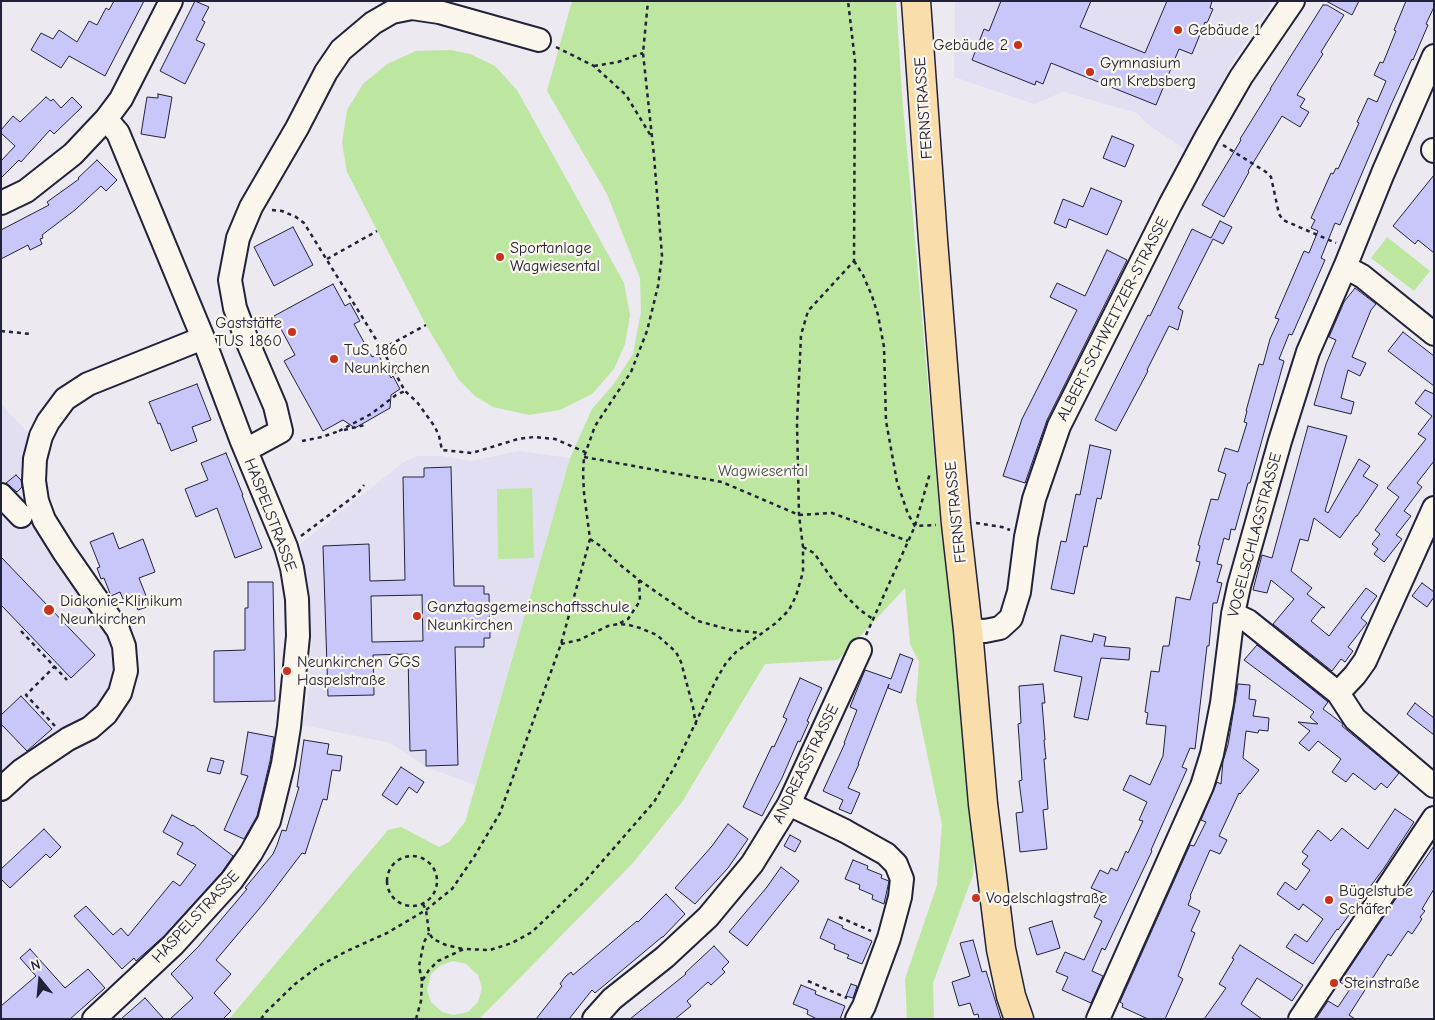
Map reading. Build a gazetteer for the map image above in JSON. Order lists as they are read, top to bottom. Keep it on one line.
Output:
{"streets":{"main road":["FERNSTRASSE"],"street":["ALBERT-SCHWEITZER-STRASSE","HASPELSTRASSE","VOGELSCHLAGSTRASSE","ANDREASSTRASSE"]},"crossings":[["FERNSTRASSE","ALBERT-SCHWEITZER-STRASSE"]],"parks":["Wagwiesental"],"places":["Gebäude 1","Gebäude 2","Gymnasium am Krebsberg","Sportanlage Wagwiesental","Gaststätte TUS 1860","TuS 1860 Neunkirchen","Diakonie-Klinikum Neunkirchen","Ganztagsgemeinschaftsschule Neunkirchen","Neunkirchen GGS Haspelstraße","Vogelschlagstraße","Bügelstube Schäfer","Steinstraße"],"north":"top"}
